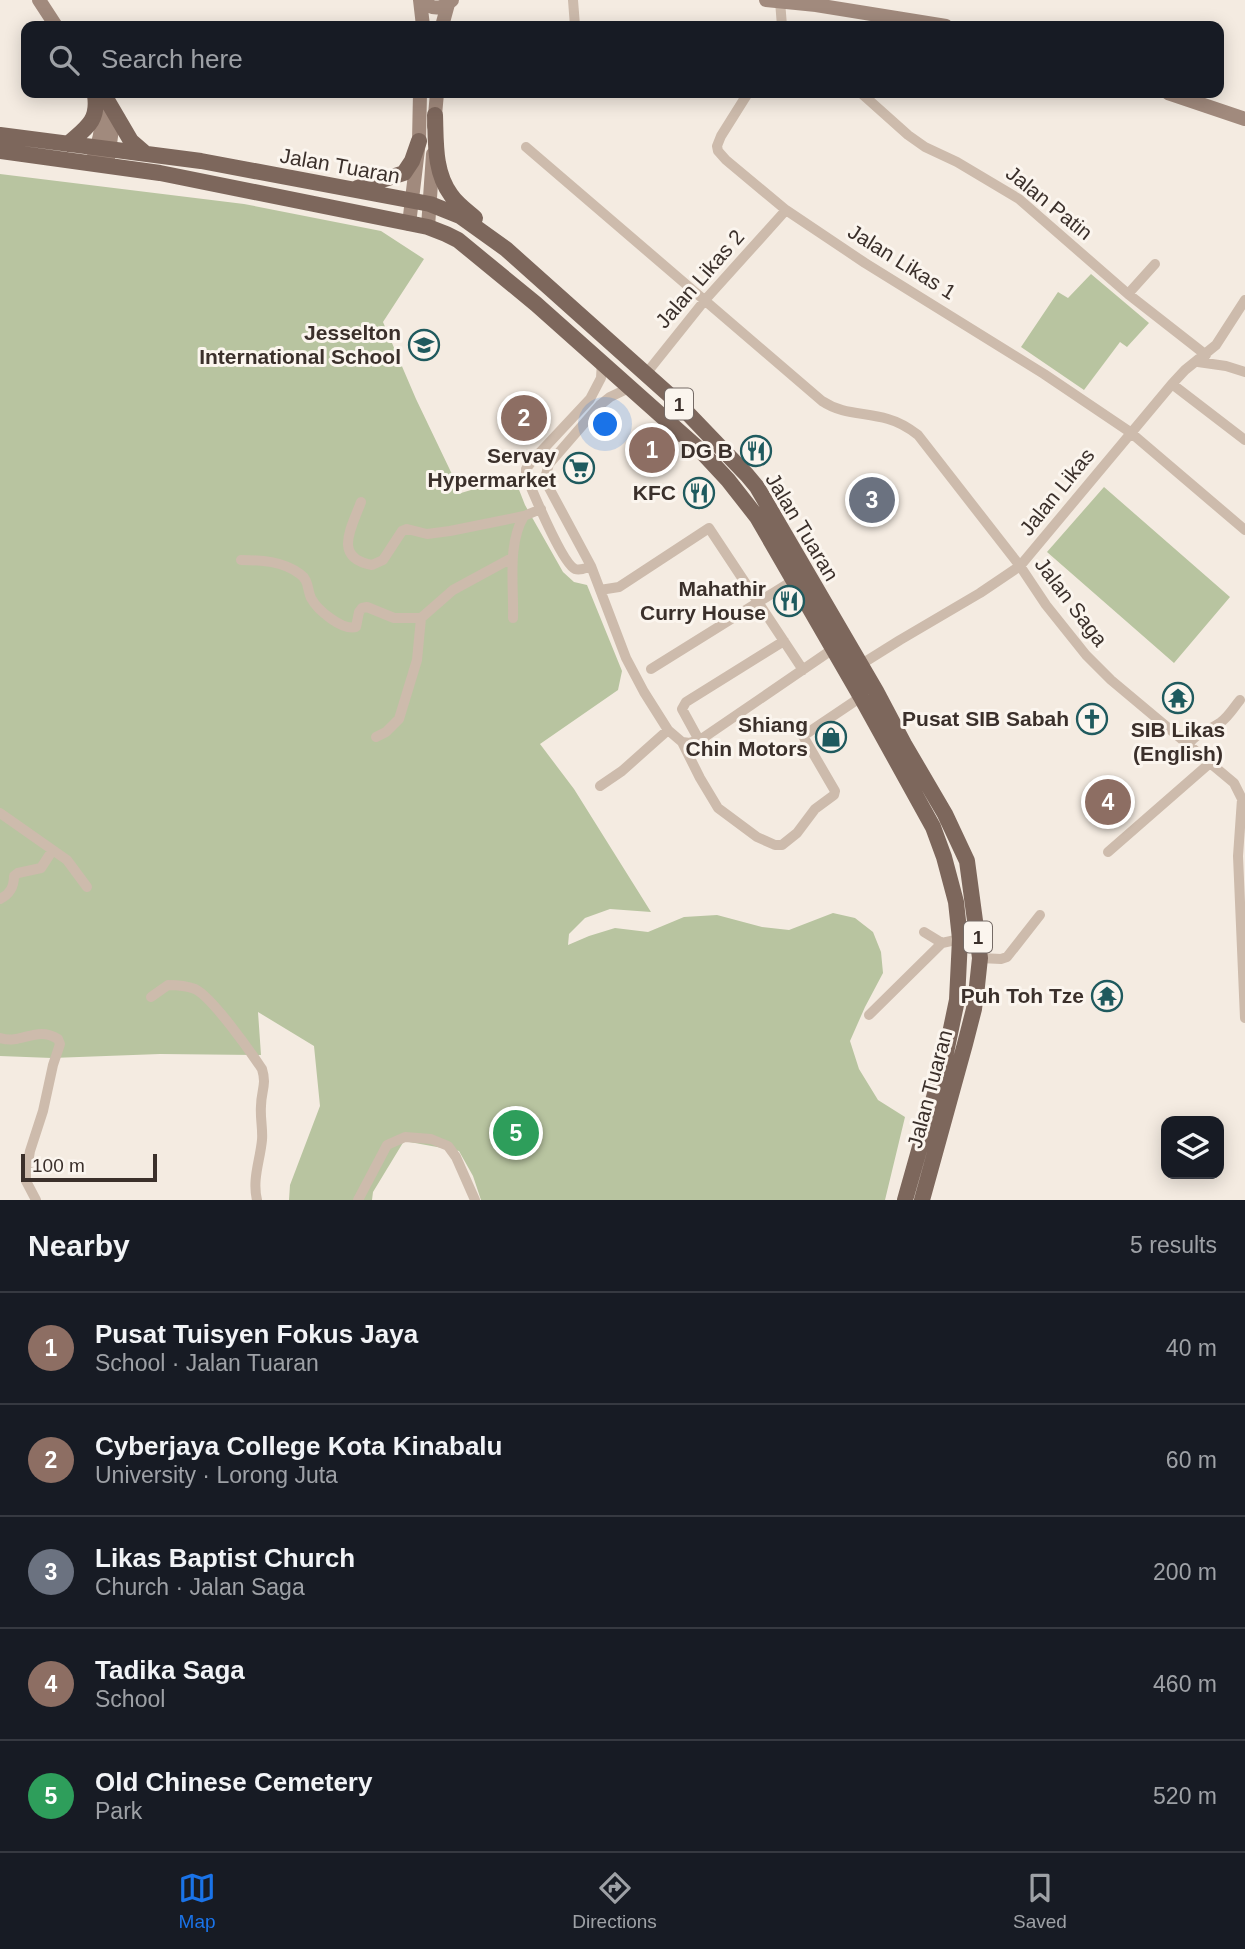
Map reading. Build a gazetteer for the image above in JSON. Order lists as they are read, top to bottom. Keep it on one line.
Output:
{"streets":{"main road":["Jalan Tuaran","1"],"street":["Jalan Patin","Jalan Likas 1","Jalan Likas 2","Jalan Likas","Jalan Saga"]},"crossings":[["Jalan Tuaran","Jalan Likas 2"],["Jalan Tuaran","Jalan Likas"],["Jalan Patin","Jalan Likas"],["Jalan Likas 1","Jalan Likas 2"],["Jalan Likas 1","Jalan Likas"],["Jalan Likas 2","Jalan Saga"],["Jalan Likas","Jalan Saga"]],"places":{"school or university":["Jesselton International School"],"restaurant":["DG B","KFC","Mahathir Curry House"],"supermarket":["Servay Hypermarket"],"temple":["SIB Likas (English)","Puh Toh Tze"],"church":["Pusat SIB Sabah"],"shop":["Shiang Chin Motors"]},"scale_bar":"100 m","page":{"search":"Search here","pins":["2","1","3","4","5"],"scale":"100 m","heading":["Nearby","5 results"],"list":[{"mark":"1","name":"Pusat Tuisyen Fokus Jaya","note":"School · Jalan Tuaran","value":"40 m"},{"mark":"2","name":"Cyberjaya College Kota Kinabalu","note":"University · Lorong Juta","value":"60 m"},{"mark":"3","name":"Likas Baptist Church","note":"Church · Jalan Saga","value":"200 m"},{"mark":"4","name":"Tadika Saga","note":"School","value":"460 m"},{"mark":"5","name":"Old Chinese Cemetery","note":"Park","value":"520 m"}],"nav":["Map","Directions","Saved"]}}
